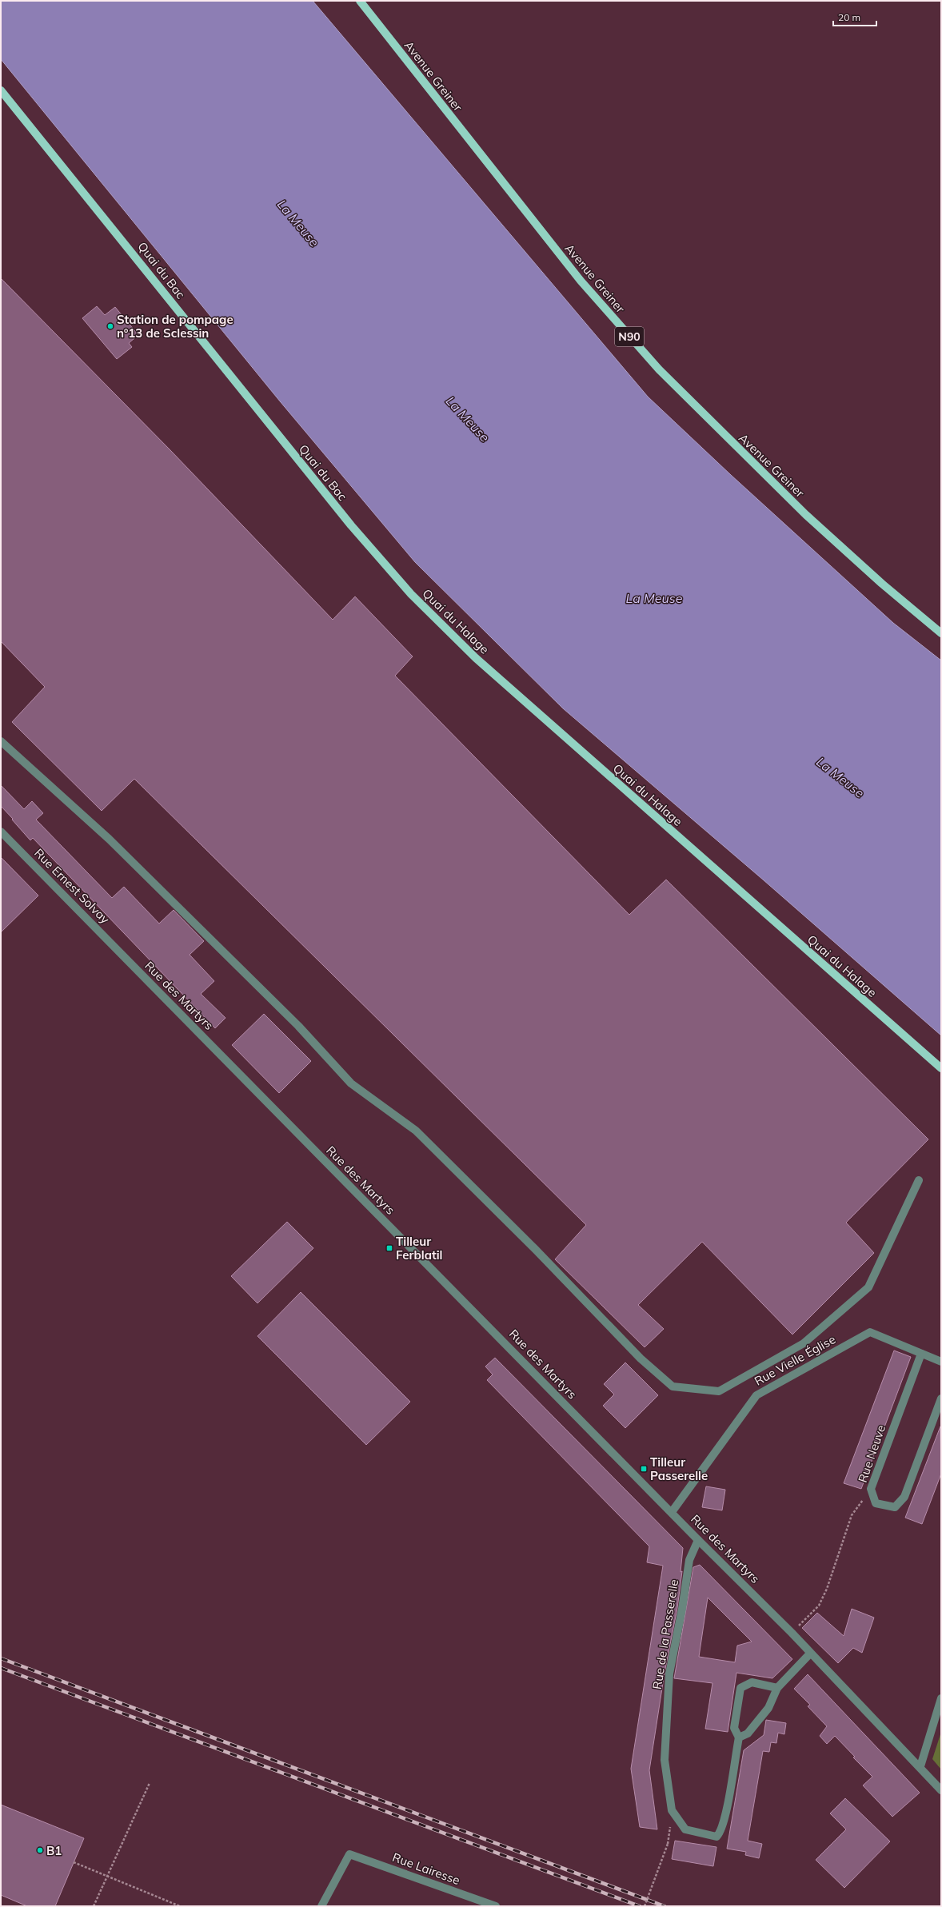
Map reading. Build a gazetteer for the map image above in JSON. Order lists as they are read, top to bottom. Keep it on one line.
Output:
{"streets":{"main road":["Avenue Greiner","Quai du Bac","N90","Quai du Halage"],"street":["Rue Ernest Solvay","Rue des Martyrs","Rue Vielle Église","Rue Neuve","Rue de la Passerelle","Rue Lairesse"]},"crossings":[["Quai du Bac","Quai du Halage"],["Rue Ernest Solvay","Rue des Martyrs"],["Rue des Martyrs","Rue Vielle Église"],["Rue des Martyrs","Rue de la Passerelle"],["Rue Vielle Église","Rue Neuve"]],"water":["La Meuse"],"places":{"other":["Station de pompage n°13 de Sclessin","B1"],"transit":["Tilleur Ferblatil","Tilleur Passerelle"]},"scale_bar":"20 m"}
